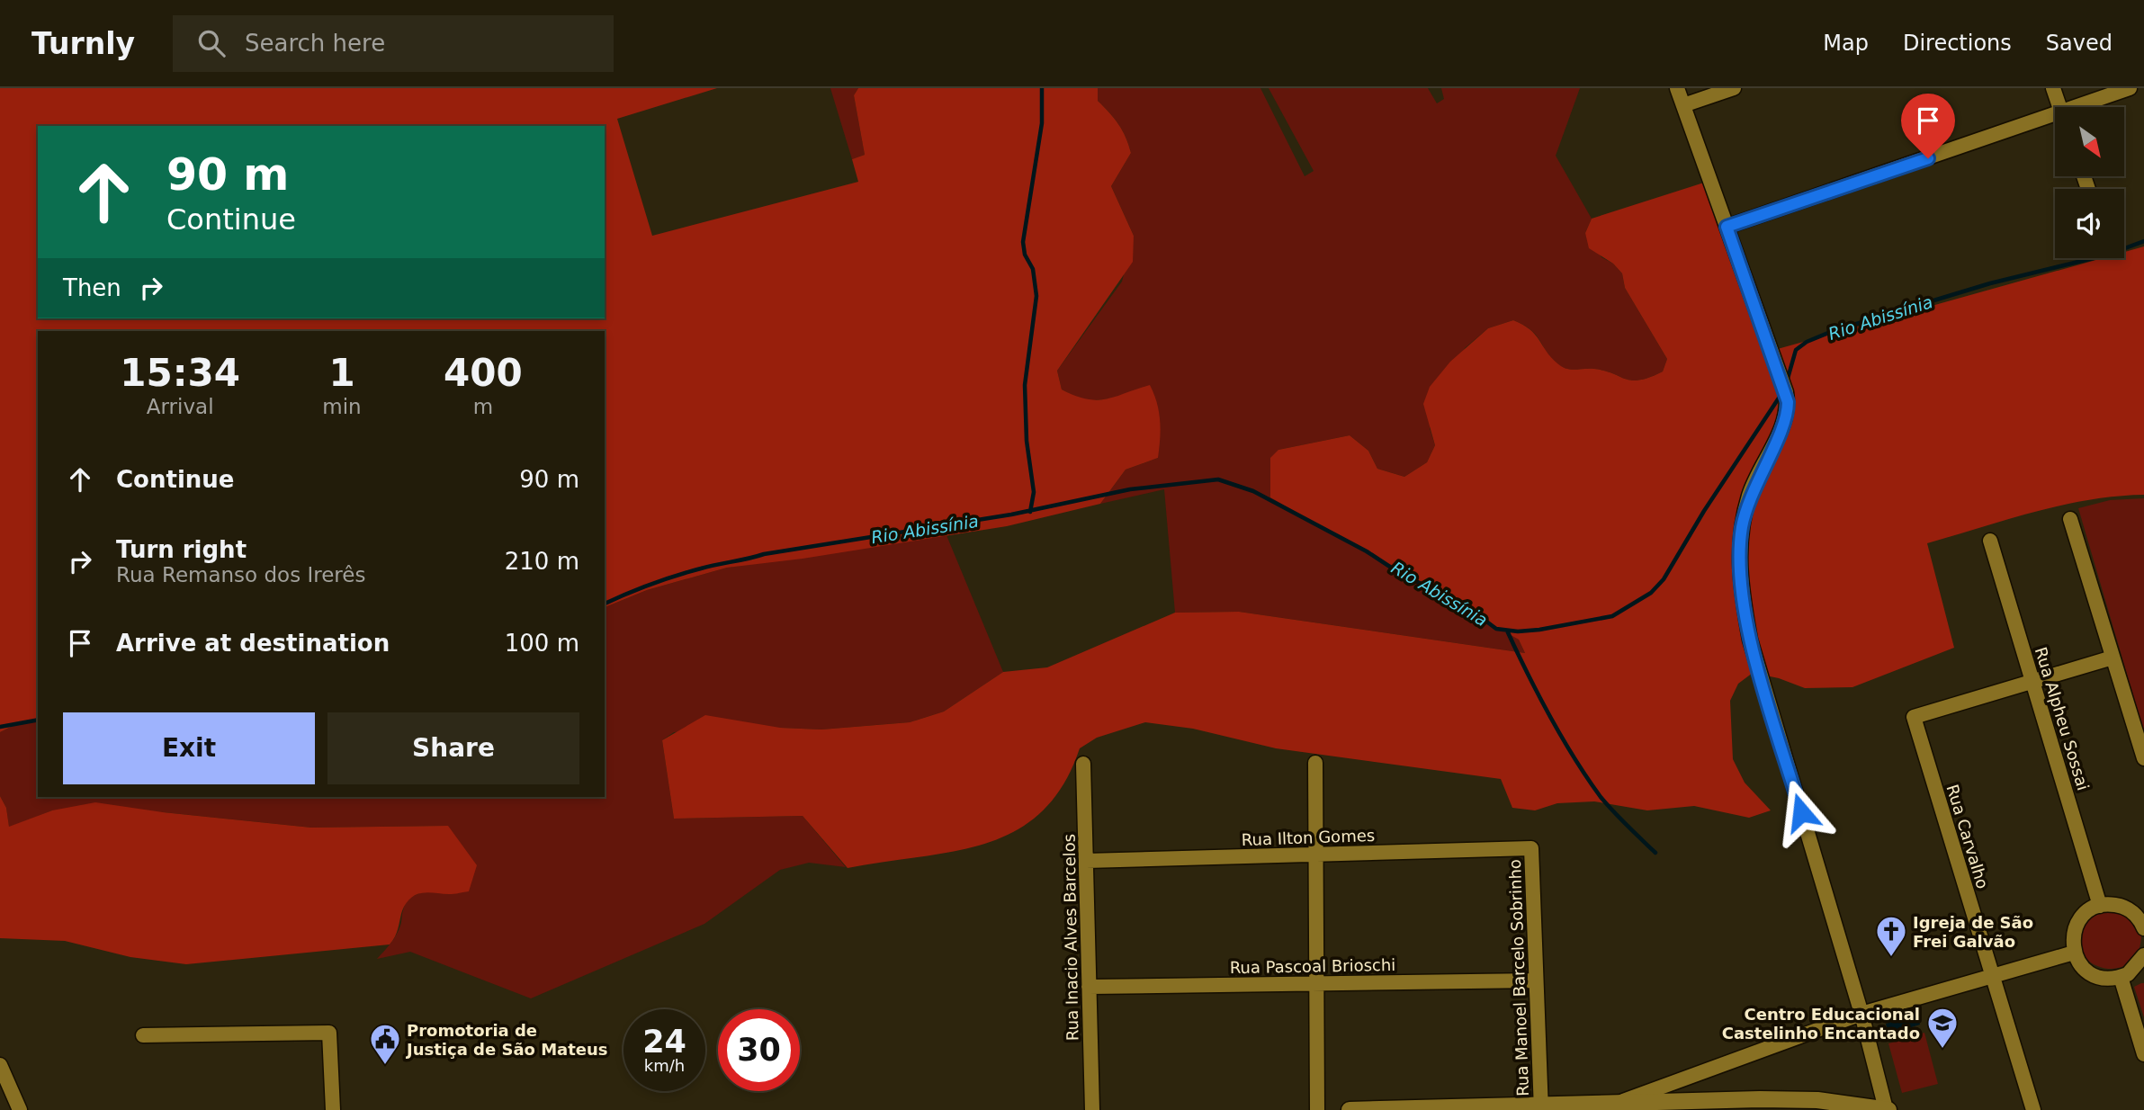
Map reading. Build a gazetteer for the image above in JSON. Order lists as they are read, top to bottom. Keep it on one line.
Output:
{"streets":{"street":["Rua Alpheu Sossai","Rua Carvalho","Rua Ilton Gomes","Rua Inacio Alves Barcelos","Rua Pascoal Brioschi","Rua Manoel Barcelo Sobrinho"]},"crossings":[["Rua Alpheu Sossai","Rua Carvalho"],["Rua Ilton Gomes","Rua Inacio Alves Barcelos"],["Rua Ilton Gomes","Rua Manoel Barcelo Sobrinho"],["Rua Inacio Alves Barcelos","Rua Pascoal Brioschi"],["Rua Pascoal Brioschi","Rua Manoel Barcelo Sobrinho"]],"water":["Rio Abissínia"],"places":{"church":["Igreja de São Frei Galvão"],"school or university":["Centro Educacional Castelinho Encantado"],"public building":["Promotoria de Justiça de São Mateus"]},"north":"bottom right","page":{"header":"Turnly","search":"Search here","nav":["Map","Directions","Saved"],"turn":["90 m","Continue"],"then":"Then","eta":["15:34","Arrival","1","min","400","m"],"list":[{"name":"Continue","value":"90 m"},{"name":"Turn right","note":"Rua Remanso dos Irerês","value":"210 m"},{"name":"Arrive at destination","value":"100 m"}],"buttons":["Exit","Share"],"speed":"24 km/h","limit":"30"}}
